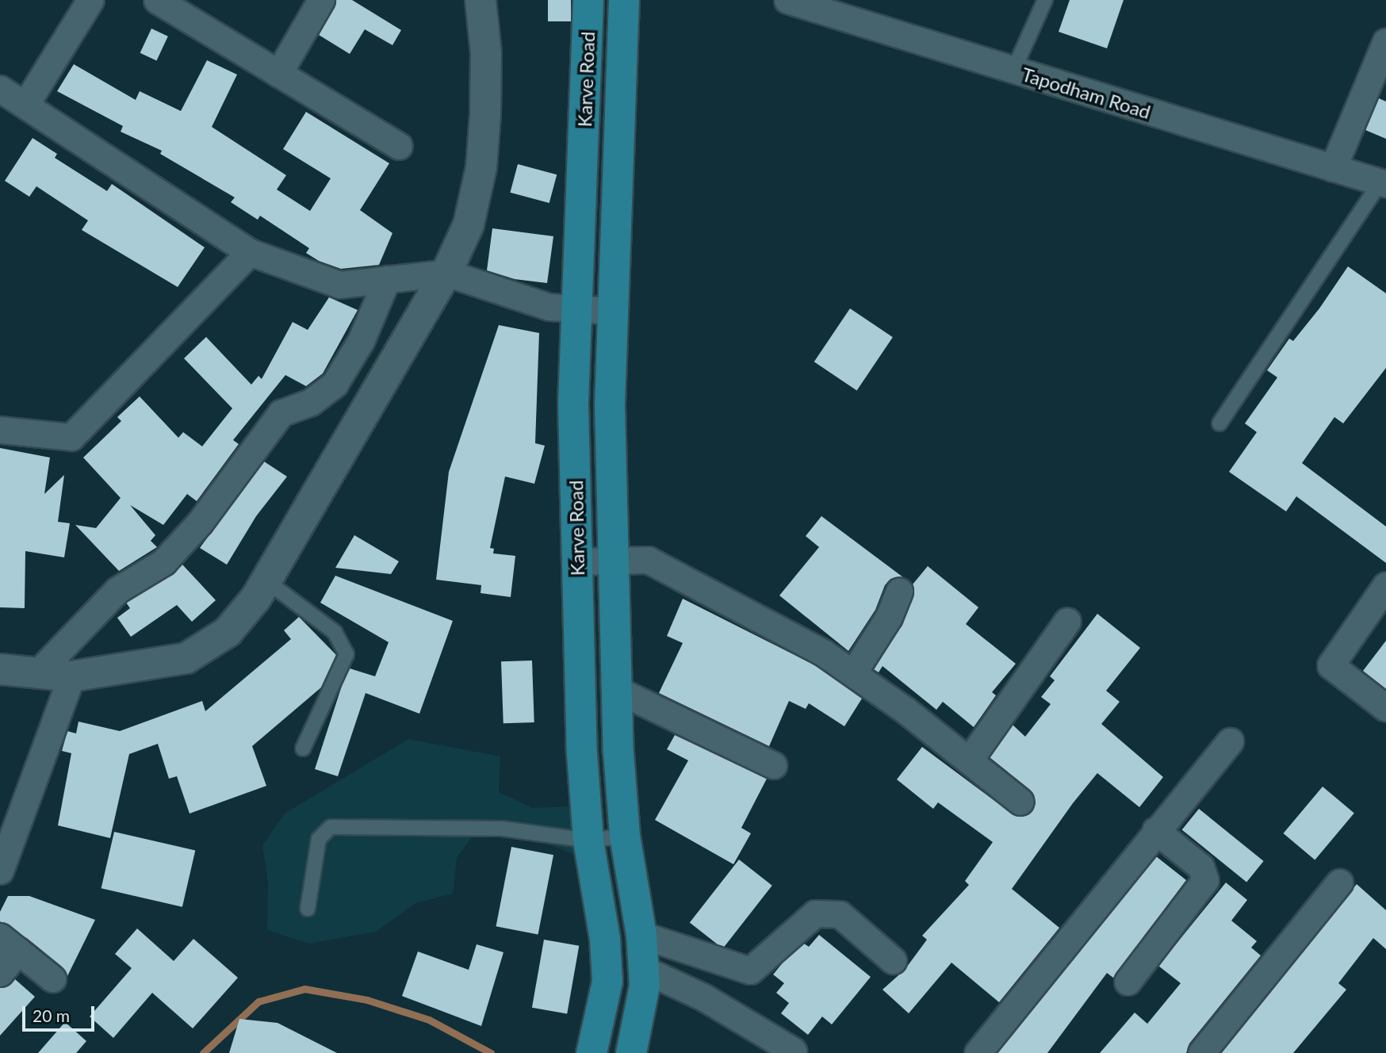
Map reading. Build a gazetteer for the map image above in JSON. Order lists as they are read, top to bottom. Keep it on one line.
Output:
{"streets":{"main road":["Karve Road"],"street":["Tapodham Road"]},"scale_bar":"20 m"}
